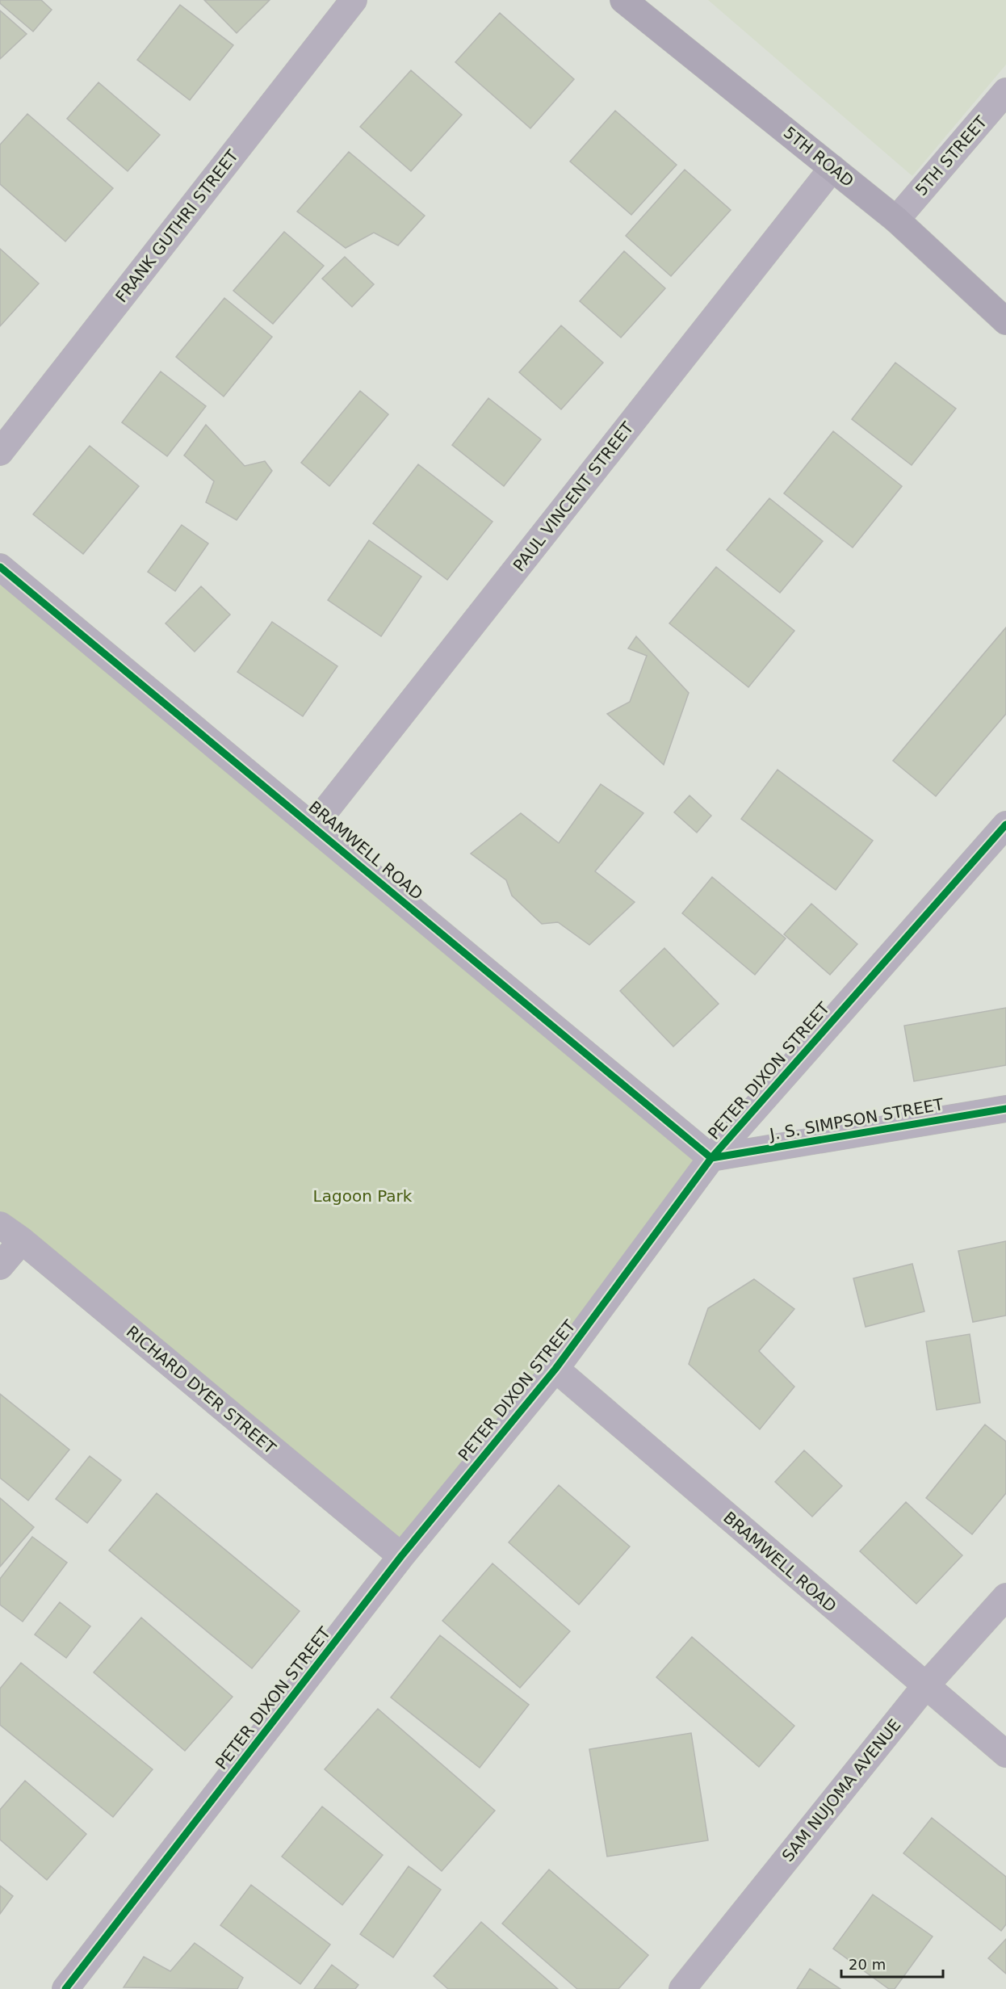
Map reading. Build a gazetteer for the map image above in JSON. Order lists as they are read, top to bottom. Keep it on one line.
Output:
{"streets":{"street":["5TH STREET","5TH ROAD","FRANK GUTHRI STREET","PAUL VINCENT STREET","BRAMWELL ROAD","PETER DIXON STREET","J. S. SIMPSON STREET","RICHARD DYER STREET","SAM NUJOMA AVENUE"]},"crossings":[["5TH STREET","5TH ROAD"],["5TH ROAD","PAUL VINCENT STREET"],["PAUL VINCENT STREET","BRAMWELL ROAD"],["BRAMWELL ROAD","PETER DIXON STREET"],["BRAMWELL ROAD","J. S. SIMPSON STREET"],["BRAMWELL ROAD","SAM NUJOMA AVENUE"],["PETER DIXON STREET","J. S. SIMPSON STREET"],["PETER DIXON STREET","RICHARD DYER STREET"]],"parks":["Lagoon Park"],"scale_bar":"20 m"}
